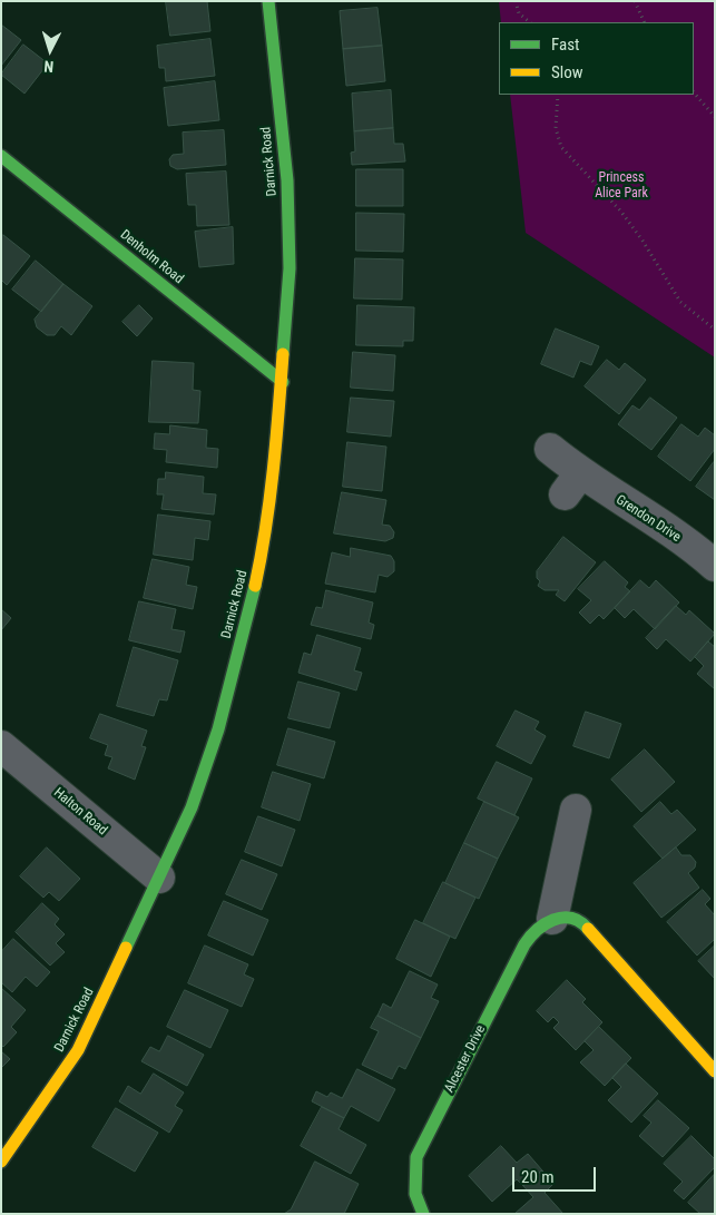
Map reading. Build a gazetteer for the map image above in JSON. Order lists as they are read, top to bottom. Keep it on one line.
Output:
{"streets":{"street":["Darnick Road","Denholm Road","Grendon Drive","Halton Road","Alcester Drive"]},"crossings":[["Darnick Road","Denholm Road"],["Darnick Road","Halton Road"]],"parks":["Princess Alice Park"],"legend":["Fast","Slow"],"scale_bar":"20 m","north":"bottom"}
